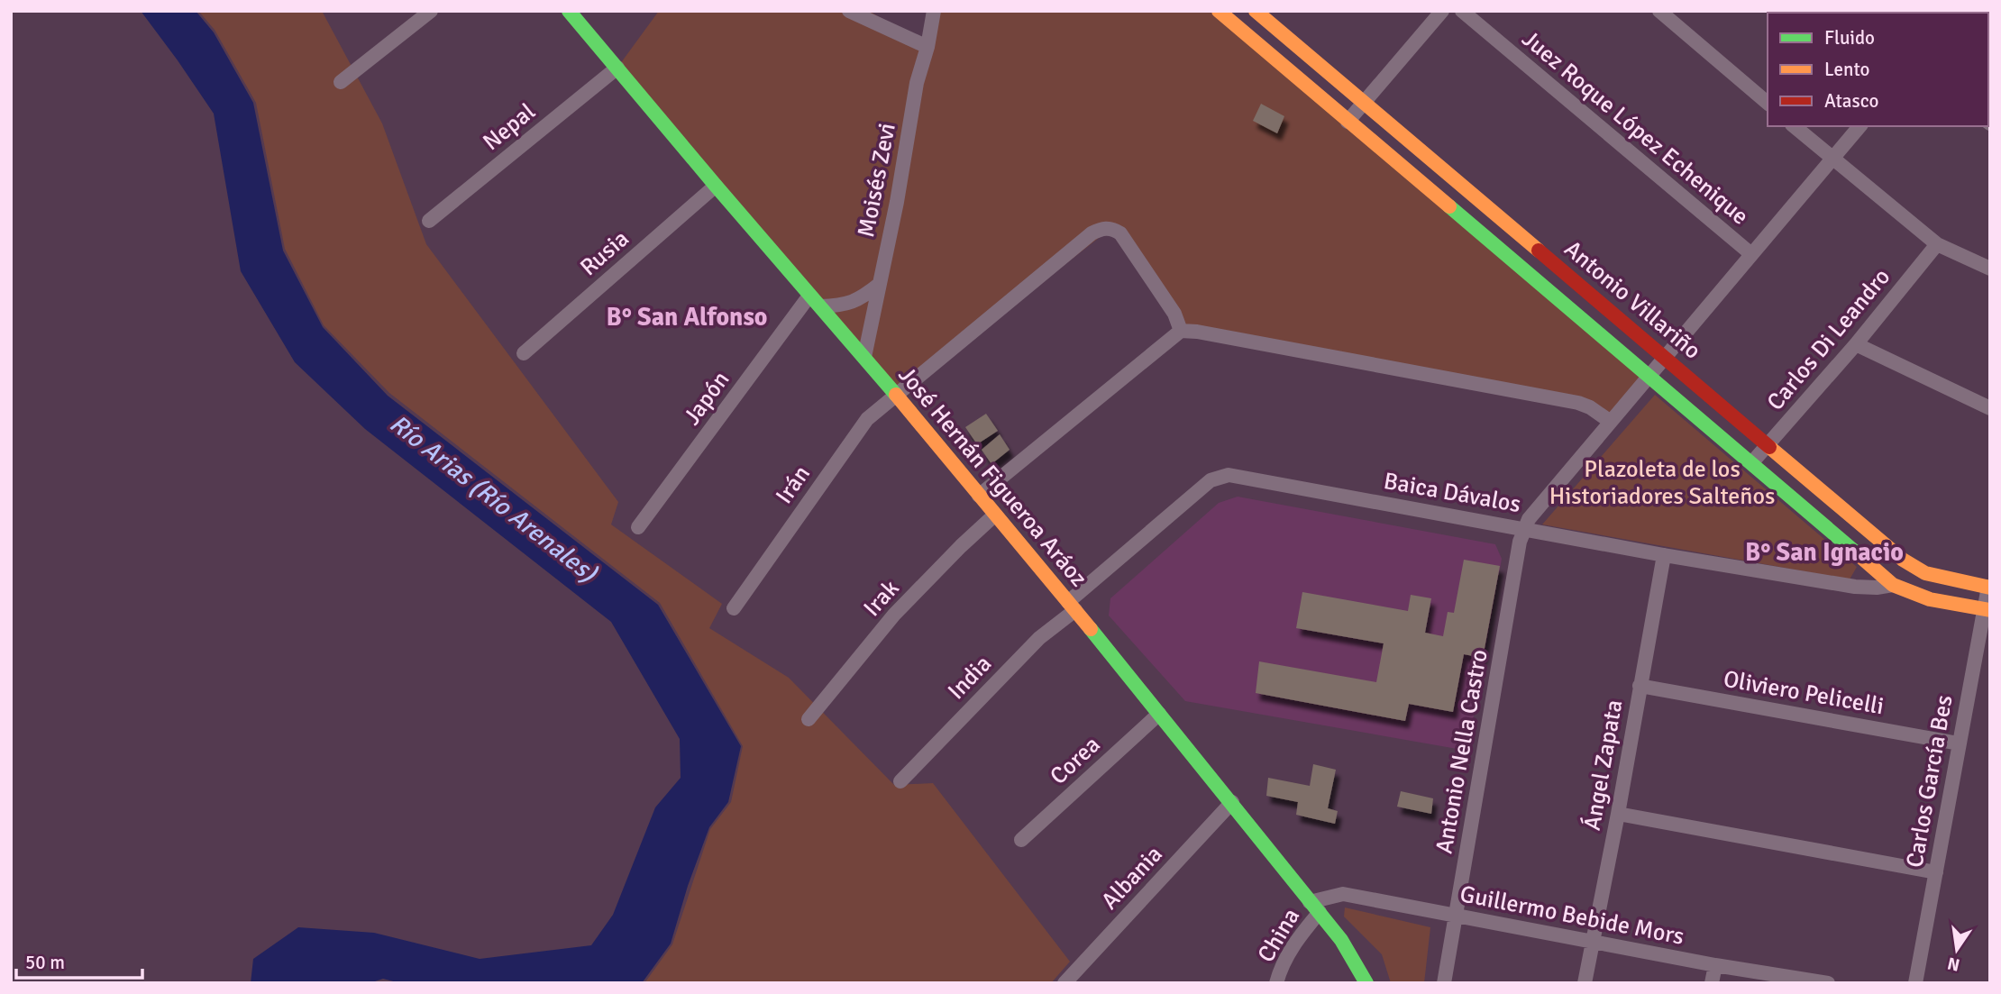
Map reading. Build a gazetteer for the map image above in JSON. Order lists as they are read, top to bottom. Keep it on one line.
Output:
{"streets":{"street":["Nepal","Juez Roque López Echenique","Moisés Zevi","Rusia","Antonio Villariño","Carlos Di Leandro","Japón","José Hernán Figueroa Aráoz","Irán","Baica Dávalos","Irak","India","Oliviero Pelicelli","Antonio Nella Castro","Corea","Ángel Zapata","Carlos García Bes","Albania","Guillermo Bebide Mors","China"]},"crossings":[["Nepal","José Hernán Figueroa Aráoz"],["Moisés Zevi","José Hernán Figueroa Aráoz"],["Rusia","José Hernán Figueroa Aráoz"],["Antonio Villariño","Carlos Di Leandro"],["Antonio Villariño","Baica Dávalos"],["Antonio Villariño","Carlos García Bes"],["Japón","José Hernán Figueroa Aráoz"],["José Hernán Figueroa Aráoz","Irán"],["José Hernán Figueroa Aráoz","Irak"],["José Hernán Figueroa Aráoz","India"],["José Hernán Figueroa Aráoz","Corea"],["José Hernán Figueroa Aráoz","Albania"],["José Hernán Figueroa Aráoz","Guillermo Bebide Mors"],["José Hernán Figueroa Aráoz","China"],["Baica Dávalos","India"],["Baica Dávalos","Antonio Nella Castro"],["Baica Dávalos","Ángel Zapata"],["Baica Dávalos","Carlos García Bes"],["Oliviero Pelicelli","Ángel Zapata"],["Oliviero Pelicelli","Carlos García Bes"],["Antonio Nella Castro","Guillermo Bebide Mors"],["Ángel Zapata","Guillermo Bebide Mors"],["Guillermo Bebide Mors","China"]],"districts":["B° San Alfonso","B° San Ignacio"],"water":["Río Arias (Río Arenales)"],"parks":["Plazoleta de los Historiadores Salteños"],"legend":["Fluido","Lento","Atasco"],"scale_bar":"50 m","north":"bottom"}
